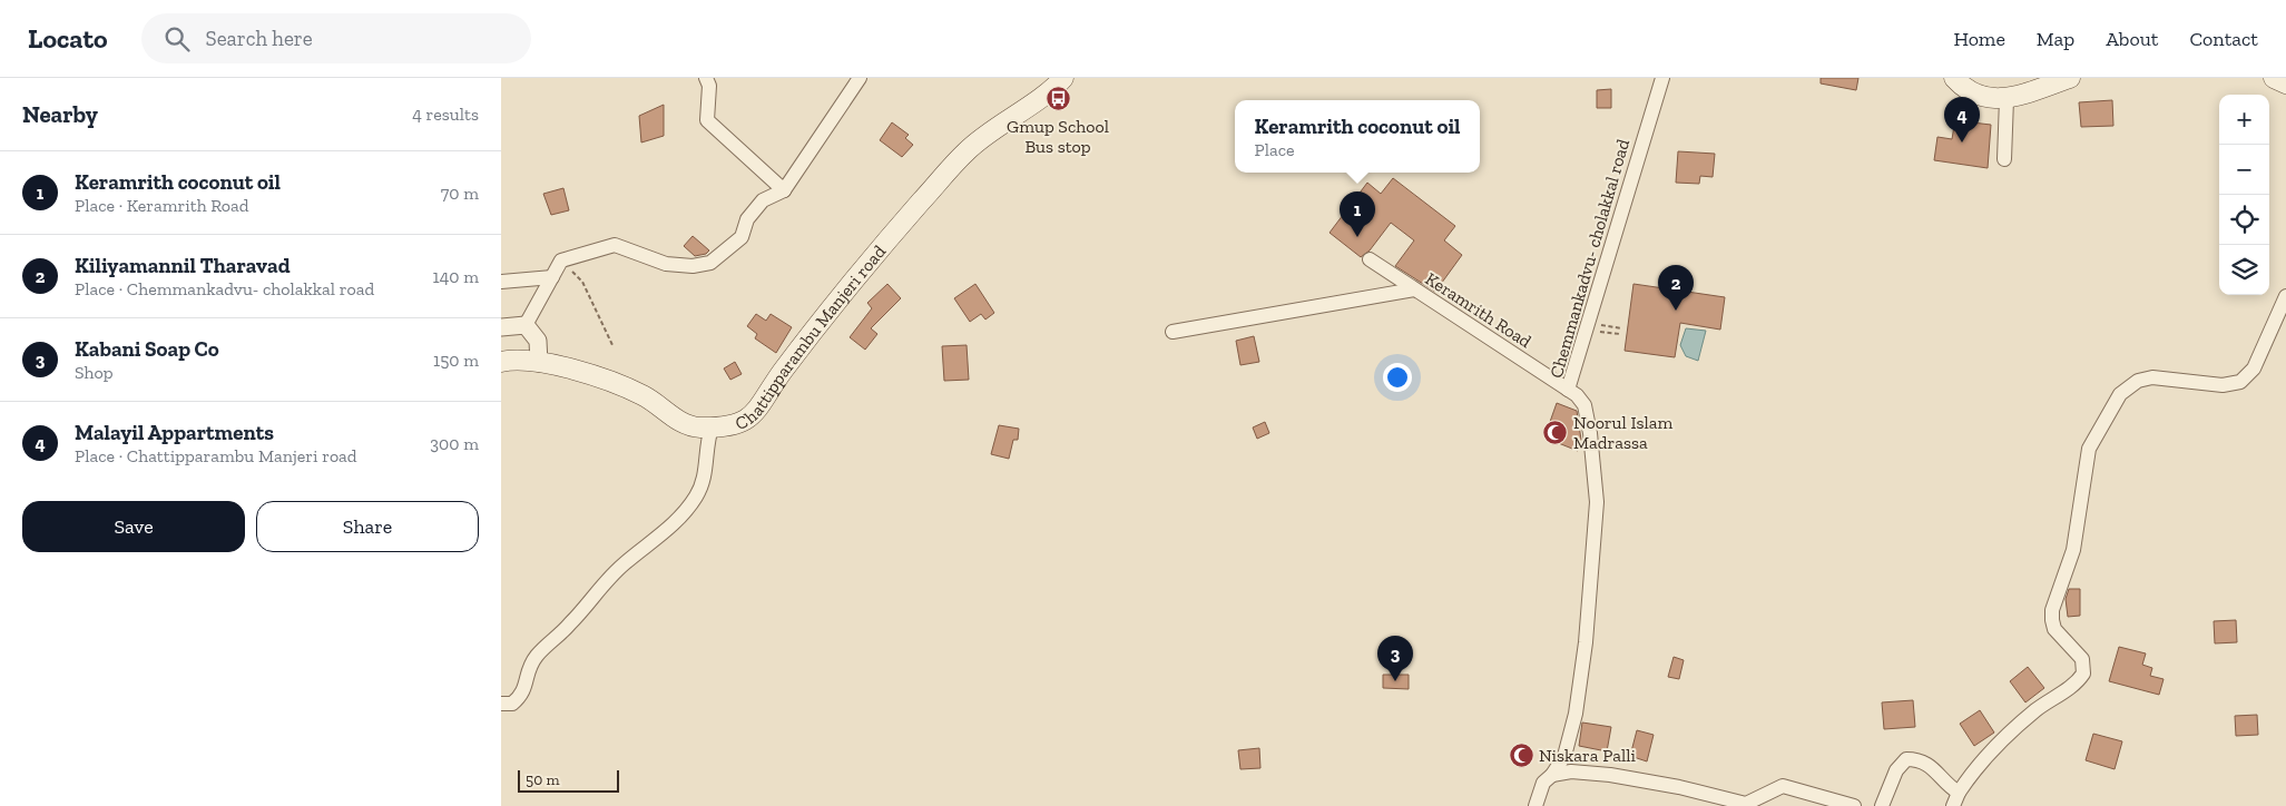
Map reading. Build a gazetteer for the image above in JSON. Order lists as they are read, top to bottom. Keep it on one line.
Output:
{"streets":{"main road":["Chattipparambu Manjeri road"],"street":["Chemmankadvu- cholakkal road","Keramrith Road"]},"crossings":[["Chemmankadvu- cholakkal road","Keramrith Road"]],"places":{"bus stop":["Gmup School Bus stop"],"mosque":["Noorul Islam Madrassa","Niskara Palli"]},"scale_bar":"50 m","page":{"header":"Locato","search":"Search here","nav":["Home","Map","About","Contact"],"heading":["Nearby","4 results"],"map_buttons":["+","−"],"pins":["4","1","2","3"],"popup":["Keramrith coconut oil","Place"],"list":[{"mark":"1","name":"Keramrith coconut oil","note":"Place · Keramrith Road","value":"70 m"},{"mark":"2","name":"Kiliyamannil Tharavad","note":"Place · Chemmankadvu- cholakkal road","value":"140 m"},{"mark":"3","name":"Kabani Soap Co","note":"Shop","value":"150 m"},{"mark":"4","name":"Malayil Appartments","note":"Place · Chattipparambu Manjeri road","value":"300 m"}],"buttons":["Save","Share"],"scale":"50 m"}}
